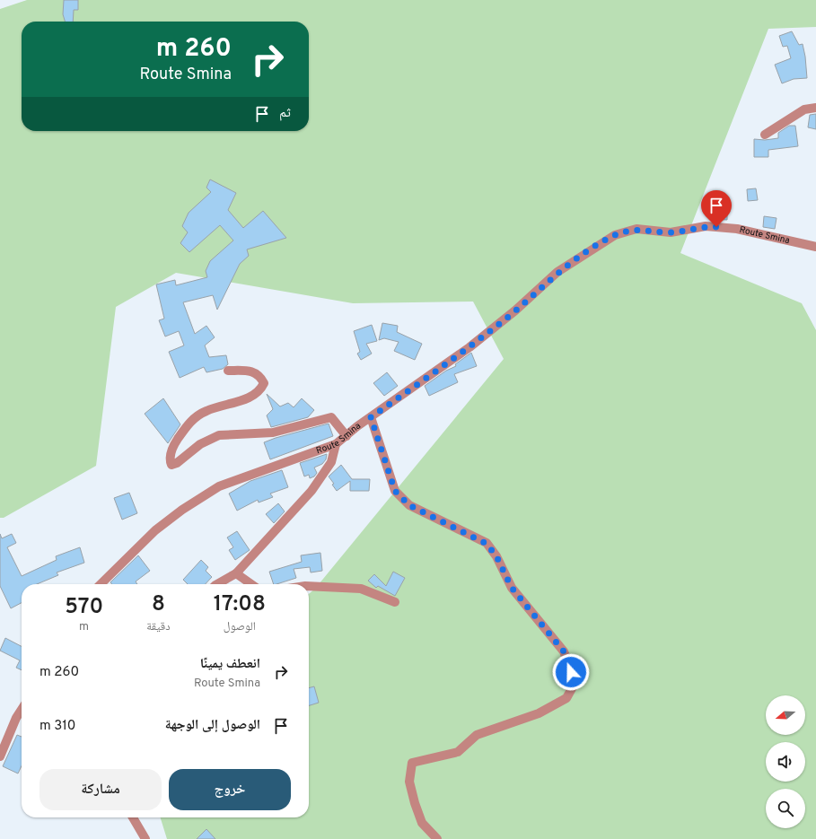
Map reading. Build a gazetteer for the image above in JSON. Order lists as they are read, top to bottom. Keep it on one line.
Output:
{"streets":{"street":["Route Smina"]},"north":"left","page":{"turn":["260 m","Route Smina"],"then":"ثم","eta":["17:08","الوصول","8","دقيقة","570","m"],"list":[{"name":"انعطف يمينًا","note":"Route Smina","value":"260 m"},{"name":"الوصول إلى الوجهة","value":"310 m"}],"buttons":["خروج","مشاركة"]}}
